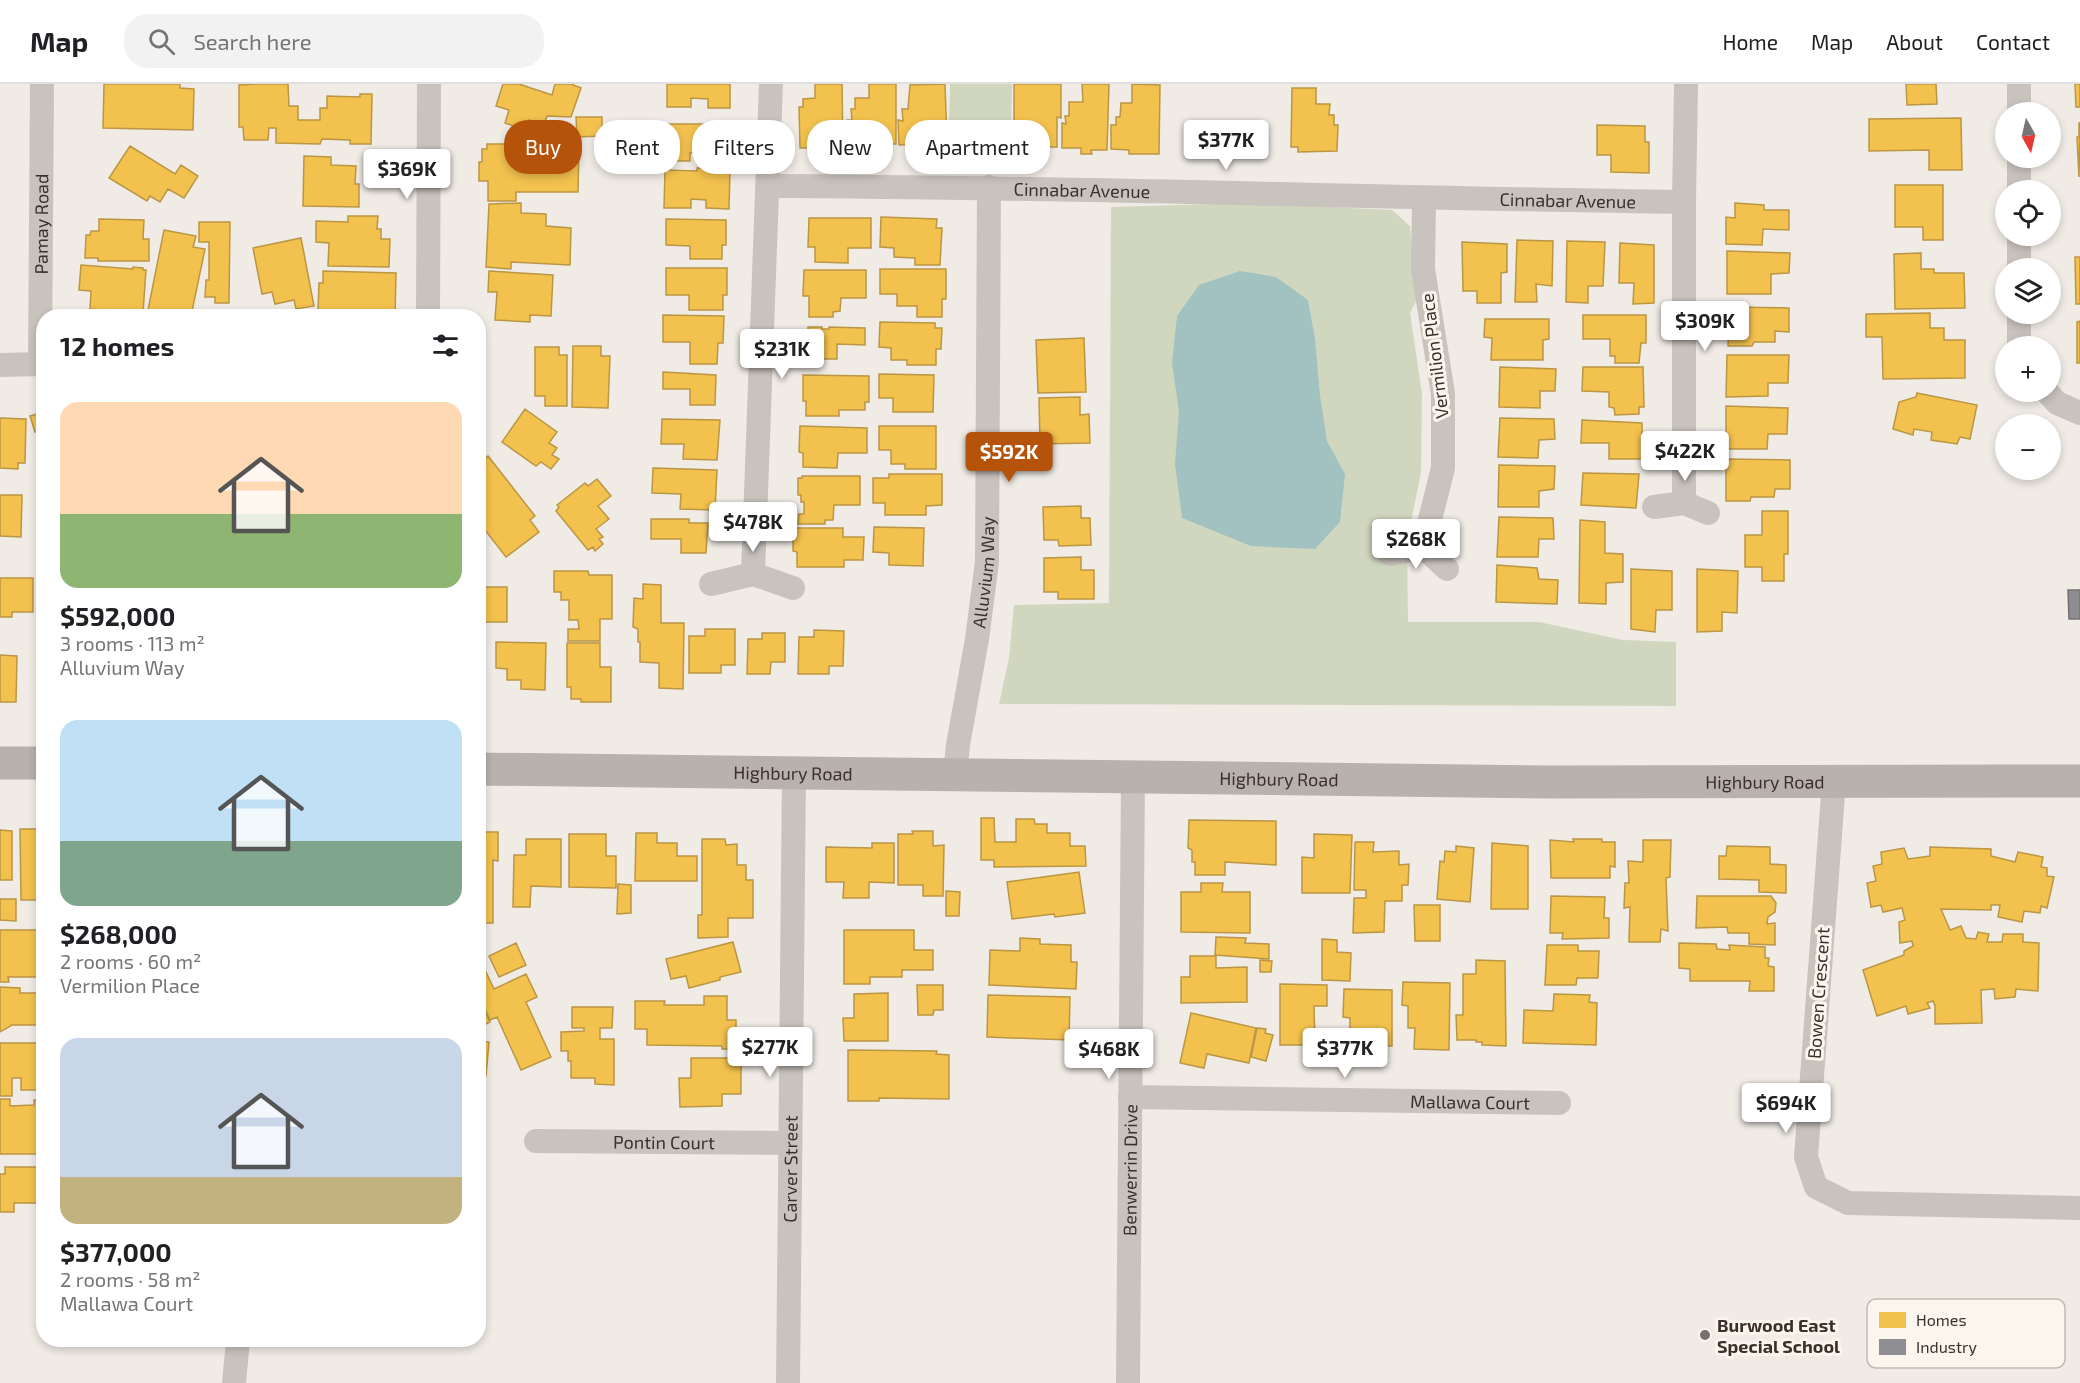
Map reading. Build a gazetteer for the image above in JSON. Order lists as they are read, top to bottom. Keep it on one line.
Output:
{"streets":{"main road":["Highbury Road"],"street":["Cinnabar Avenue","Pamay Road","Vermilion Place","Alluvium Way","Bowen Crescent","Mallawa Court","Pontin Court","Carver Street","Benwerrin Drive"]},"crossings":[["Cinnabar Avenue","Vermilion Place"],["Cinnabar Avenue","Alluvium Way"],["Alluvium Way","Highbury Road"],["Highbury Road","Bowen Crescent"],["Highbury Road","Carver Street"],["Highbury Road","Benwerrin Drive"],["Mallawa Court","Benwerrin Drive"],["Pontin Court","Carver Street"]],"places":["Burwood East Special School"],"legend":["Homes","Industry"],"north":"bottom","page":{"header":"Map","search":"Search here","nav":["Home","Map","About","Contact"],"map_buttons":["+","−"],"price":["$377K","$369K","$309K","$231K","$422K","$592K","$478K","$268K","$277K","$377K","$468K","$694K"],"chip":["Buy","Rent","Filters","New","Apartment"],"heading":"12 homes","list":[{"name":"$592,000","note":"3 rooms · 113 m² · Alluvium Way"},{"name":"$268,000","note":"2 rooms · 60 m² · Vermilion Place"},{"name":"$377,000","note":"2 rooms · 58 m² · Mallawa Court"}]}}
